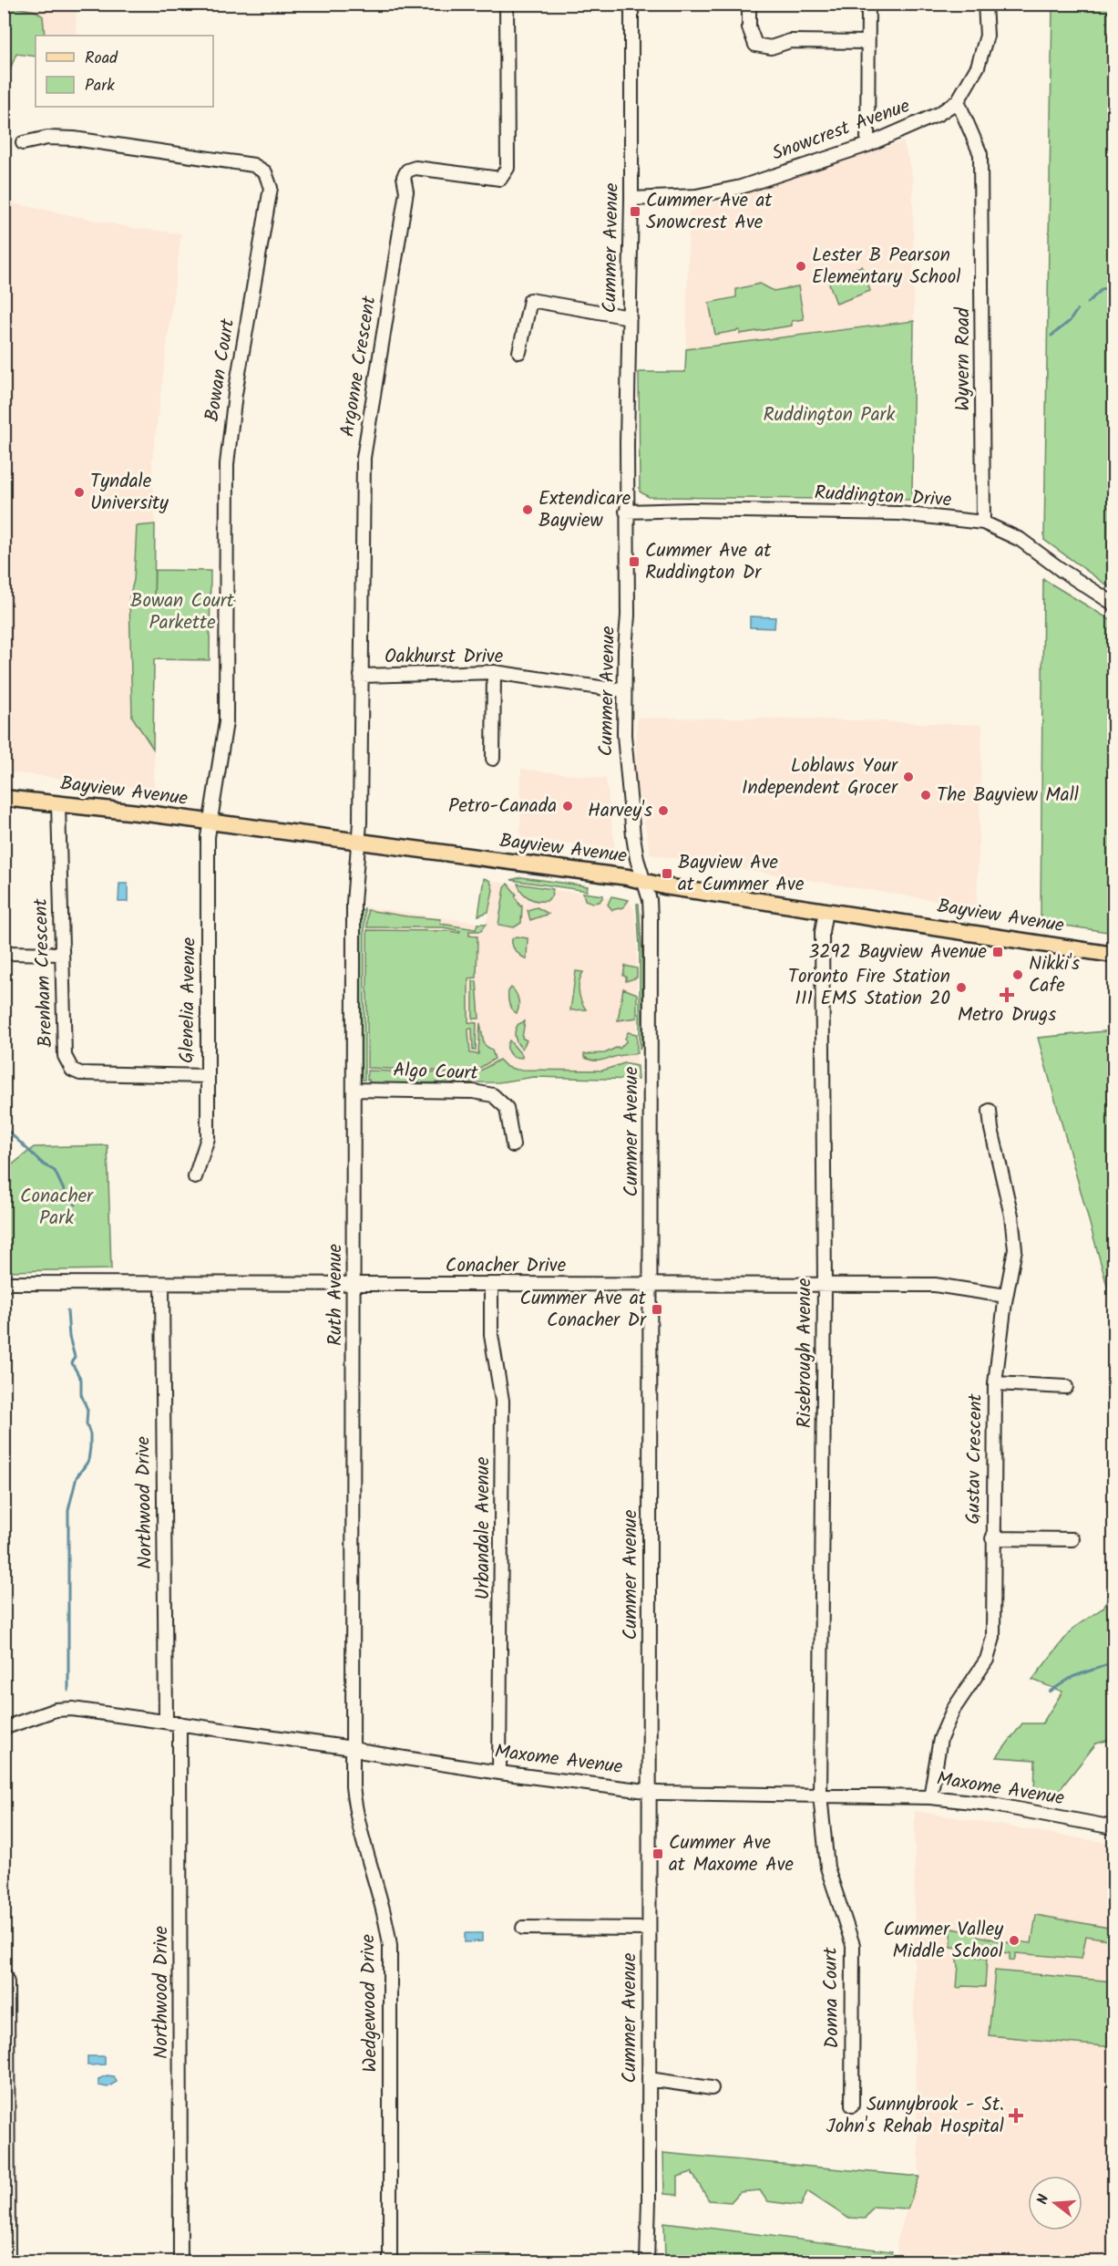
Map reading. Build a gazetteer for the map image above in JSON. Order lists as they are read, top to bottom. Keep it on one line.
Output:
{"streets":{"main road":["Bayview Avenue"],"street":["Snowcrest Avenue","Cummer Avenue","Wyvern Road","Argonne Crescent","Bowan Court","Ruddington Drive","Oakhurst Drive","Brenham Crescent","Glenelia Avenue","Algo Court","Conacher Drive","Ruth Avenue","Risebrough Avenue","Gustav Crescent","Northwood Drive","Urbandale Avenue","Maxome Avenue","Donna Court","Wedgewood Drive"]},"crossings":[["Snowcrest Avenue","Cummer Avenue"],["Snowcrest Avenue","Wyvern Road"],["Cummer Avenue","Ruddington Drive"],["Cummer Avenue","Oakhurst Drive"],["Cummer Avenue","Bayview Avenue"],["Cummer Avenue","Conacher Drive"],["Cummer Avenue","Maxome Avenue"],["Wyvern Road","Ruddington Drive"],["Argonne Crescent","Oakhurst Drive"],["Argonne Crescent","Bayview Avenue"],["Argonne Crescent","Ruth Avenue"],["Bowan Court","Bayview Avenue"],["Bowan Court","Glenelia Avenue"],["Bayview Avenue","Brenham Crescent"],["Bayview Avenue","Glenelia Avenue"],["Bayview Avenue","Ruth Avenue"],["Bayview Avenue","Risebrough Avenue"],["Brenham Crescent","Glenelia Avenue"],["Algo Court","Ruth Avenue"],["Conacher Drive","Ruth Avenue"],["Conacher Drive","Risebrough Avenue"],["Conacher Drive","Gustav Crescent"],["Conacher Drive","Northwood Drive"],["Conacher Drive","Urbandale Avenue"],["Ruth Avenue","Maxome Avenue"],["Ruth Avenue","Wedgewood Drive"],["Risebrough Avenue","Maxome Avenue"],["Risebrough Avenue","Donna Court"],["Gustav Crescent","Maxome Avenue"],["Northwood Drive","Maxome Avenue"],["Urbandale Avenue","Maxome Avenue"],["Maxome Avenue","Donna Court"],["Maxome Avenue","Wedgewood Drive"]],"parks":["Ruddington Park","Bowan Court Parkette","Conacher Park"],"places":{"transit":["Cummer Ave at Snowcrest Ave","Cummer Ave at Ruddington Dr","Bayview Ave at Cummer Ave","3292 Bayview Avenue","Cummer Ave at Conacher Dr","Cummer Ave at Maxome Ave"],"other":["Lester B Pearson Elementary School","Tyndale University","Extendicare Bayview","Loblaws Your Independent Grocer","The Bayview Mall","Petro-Canada","Harvey's","Nikki's Cafe","Toronto Fire Station 111 EMS Station 20","Cummer Valley Middle School"],"health":["Metro Drugs","Sunnybrook - St. John's Rehab Hospital"]},"legend":["Road","Park"],"north":"left"}
